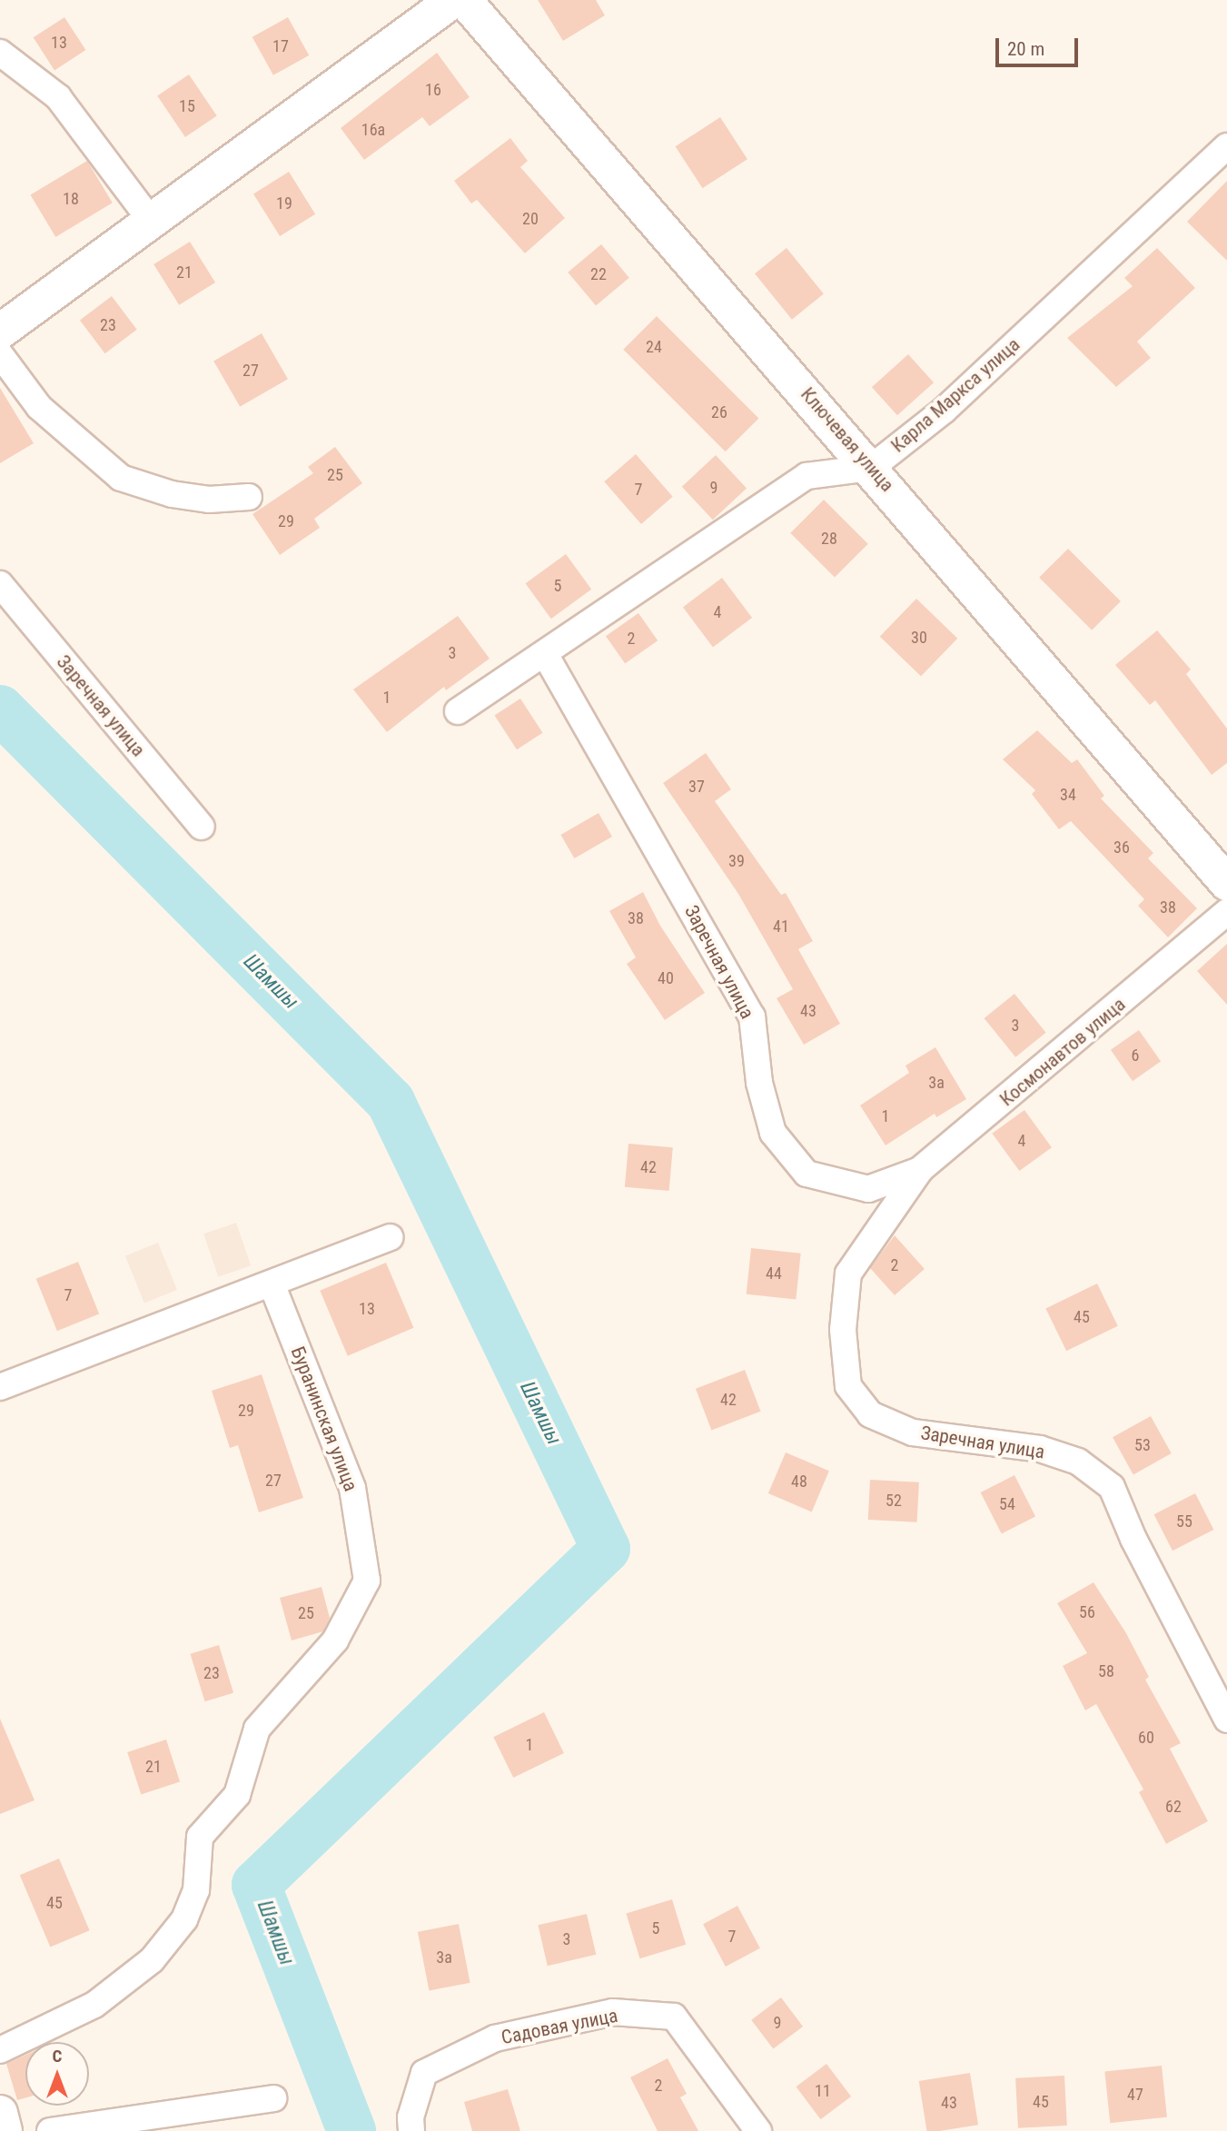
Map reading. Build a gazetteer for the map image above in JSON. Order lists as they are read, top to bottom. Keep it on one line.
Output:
{"streets":{"street":["Карла Маркса улица","Ключевая улица","Заречная улица","Космонавтов улица","Буранинская улица","Садовая улица"]},"crossings":[["Карла Маркса улица","Ключевая улица"],["Заречная улица","Космонавтов улица"]],"water":["Шамшы"],"house_numbers":["13","17","16","15","16а","18","19","20","21","22","23","24","27","26","25","9","7","29","28","5","4","30","2","3","1","37","34","36","39","38","38","41","40","43","3","6","3а","1","4","42","2","44","7","13","45","42","29","53","27","48","52","54","55","56","25","58","23","60","1","21","62","45","5","7","3","3а","9","2","11","47","45","43"],"scale_bar":"20 m","north":"top"}
